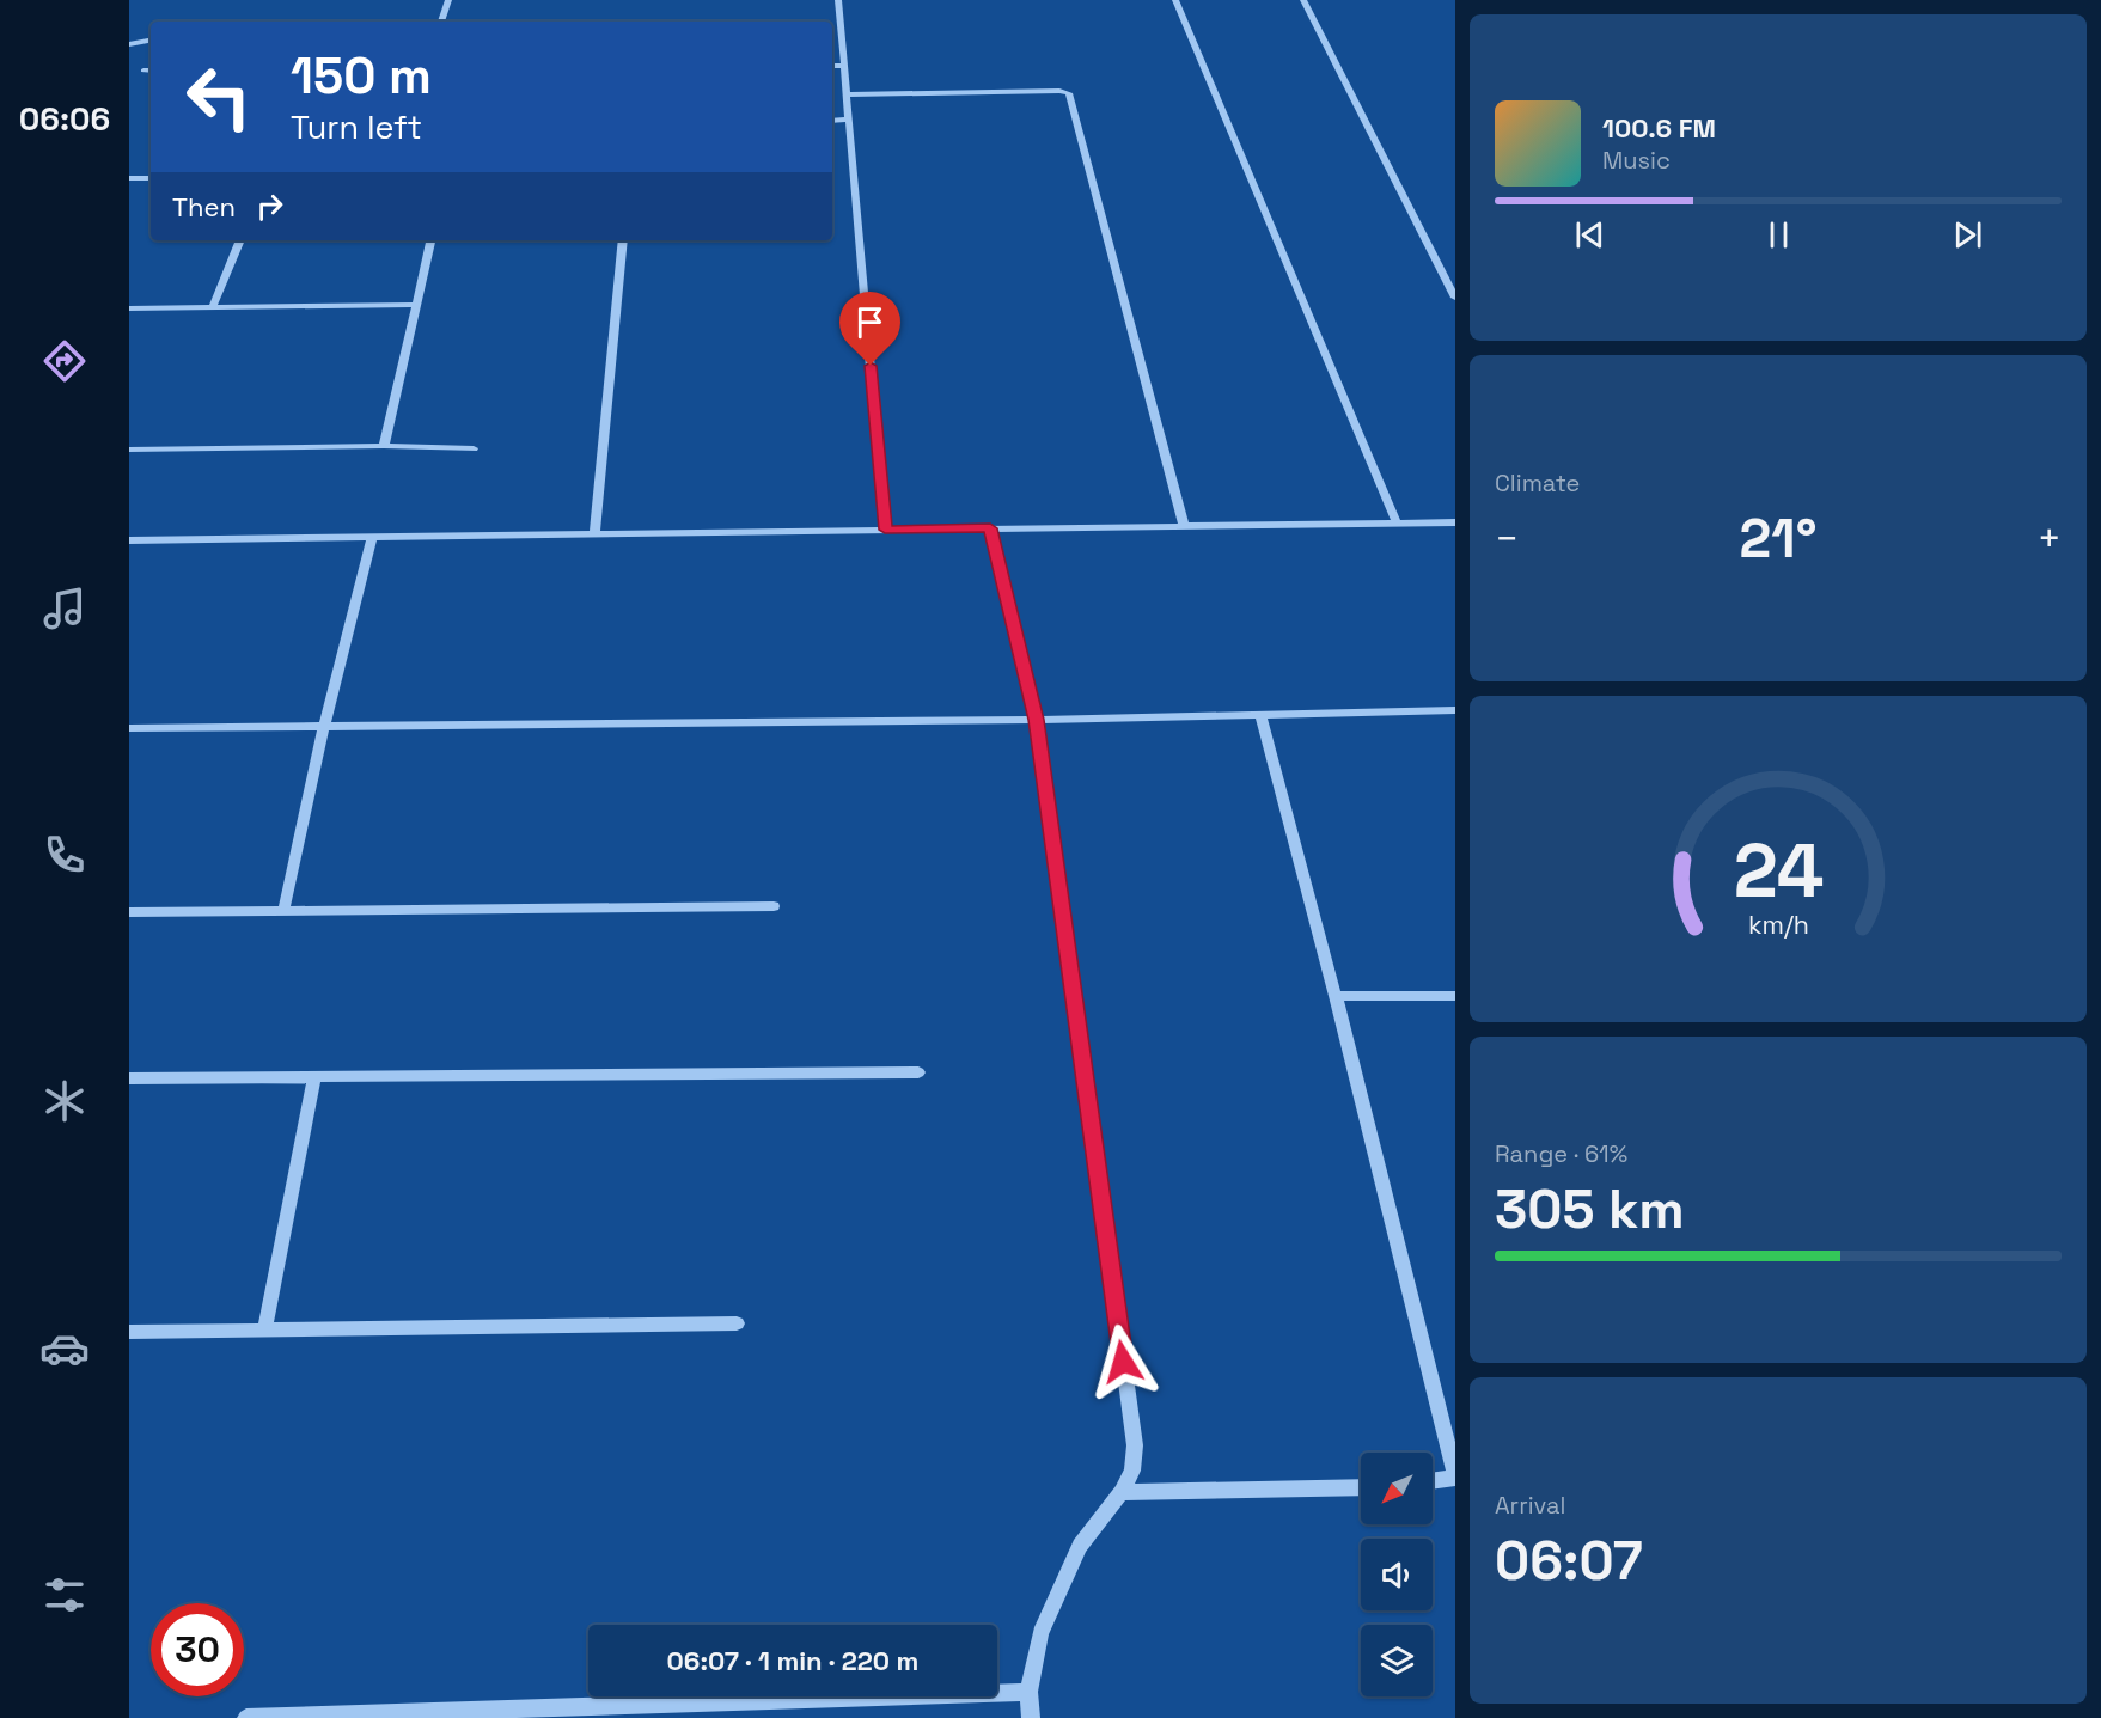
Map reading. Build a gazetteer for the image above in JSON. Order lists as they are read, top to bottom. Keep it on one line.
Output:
{"north":"bottom left","page":{"tabs":"06:06","turn":["150 m","Turn left"],"song":["100.6 FM","Music"],"then":"Then","tile":["Climate",["Range · 61%","305 km"],["Arrival","06:07"]],"heat":["−","21°","+"],"limit":"30","trip":"06:07 · 1 min · 220 m","gauge":["24","km/h"]}}
